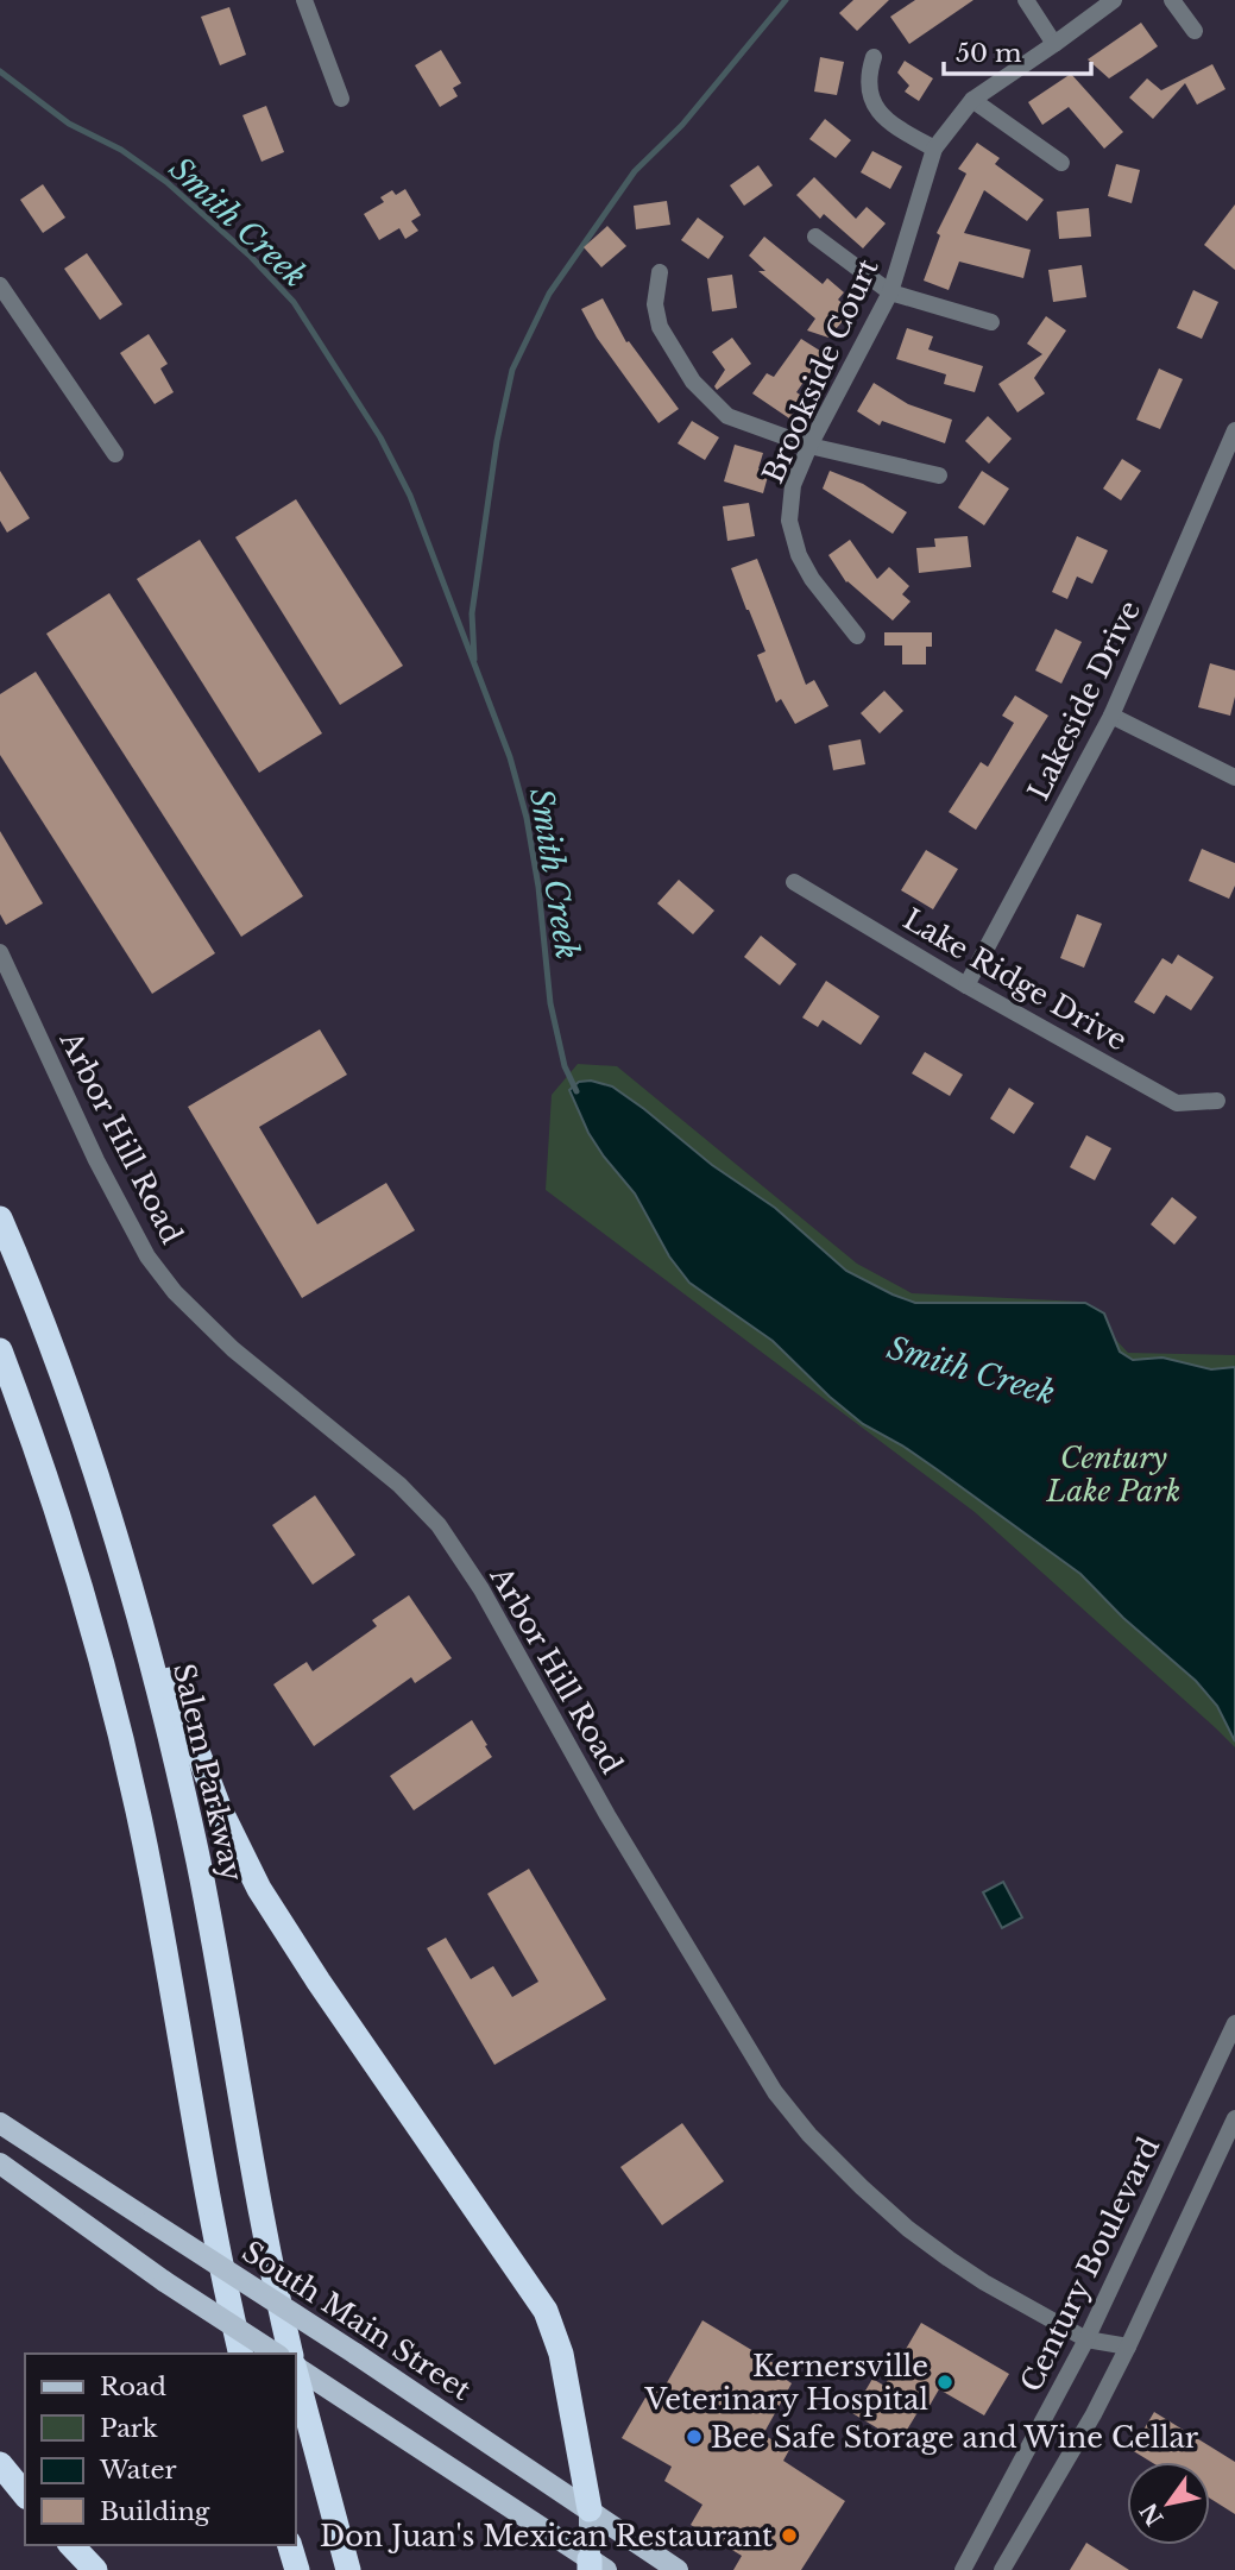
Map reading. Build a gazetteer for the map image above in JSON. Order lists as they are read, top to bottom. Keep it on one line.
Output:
{"streets":{"highway":["Salem Parkway"],"main road":["South Main Street"],"street":["Brookside Court","Lakeside Drive","Lake Ridge Drive","Arbor Hill Road","Century Boulevard"]},"crossings":[["Lakeside Drive","Lake Ridge Drive"],["Arbor Hill Road","Century Boulevard"]],"water":["Smith Creek"],"parks":["Century Lake Park"],"places":["Kernersville Veterinary Hospital","Bee Safe Storage and Wine Cellar","Don Juan's Mexican Restaurant"],"legend":["Road","Park","Water","Building"],"scale_bar":"50 m","north":"bottom left"}
